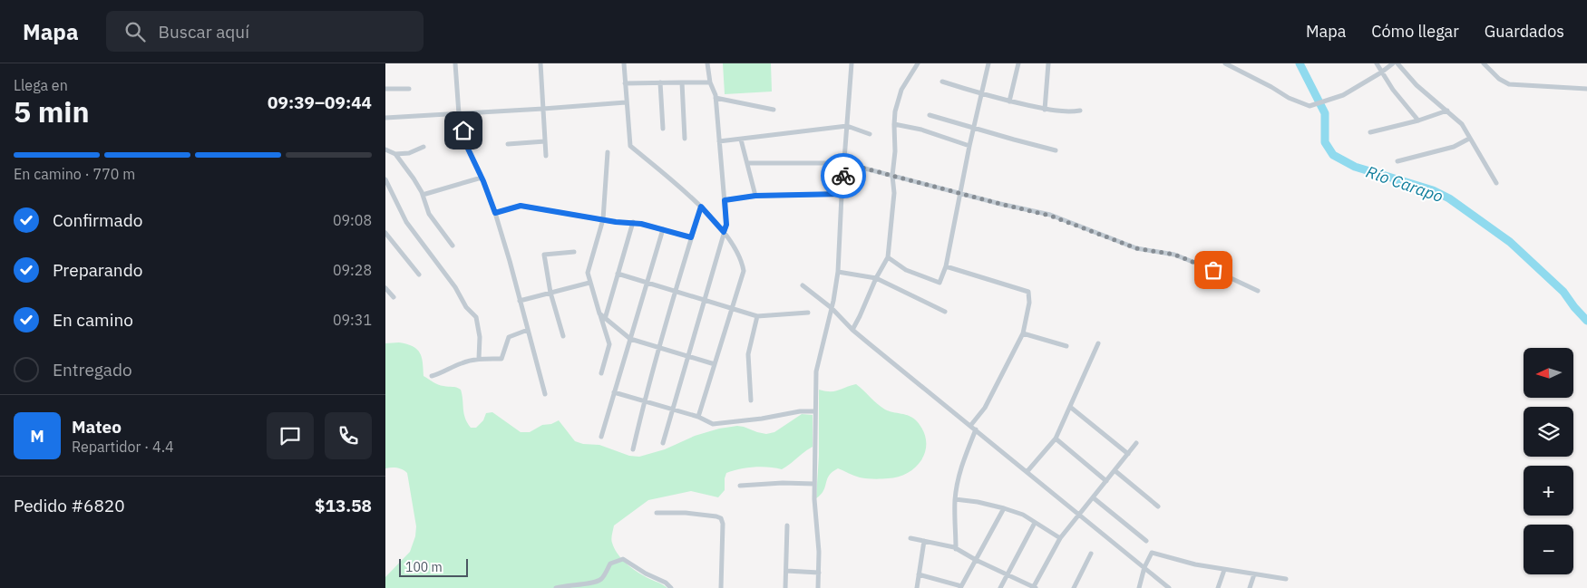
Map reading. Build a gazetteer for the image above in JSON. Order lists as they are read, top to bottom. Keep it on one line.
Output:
{"water":["Río Carapo"],"scale_bar":"100 m","north":"left","page":{"header":"Mapa","search":"Buscar aquí","nav":["Mapa","Cómo llegar","Guardados"],"heading":["5 min","Llega en","09:39–09:44"],"panel":["Mateo","Repartidor · 4.4","Pedido #6820","$13.58"],"bar":"En camino · 770 m","list":[["Confirmado","09:08"],["Preparando","09:28"],["En camino","09:31"],"Entregado"],"map_buttons":["+","−"],"round":"M","scale":"100 m"}}
